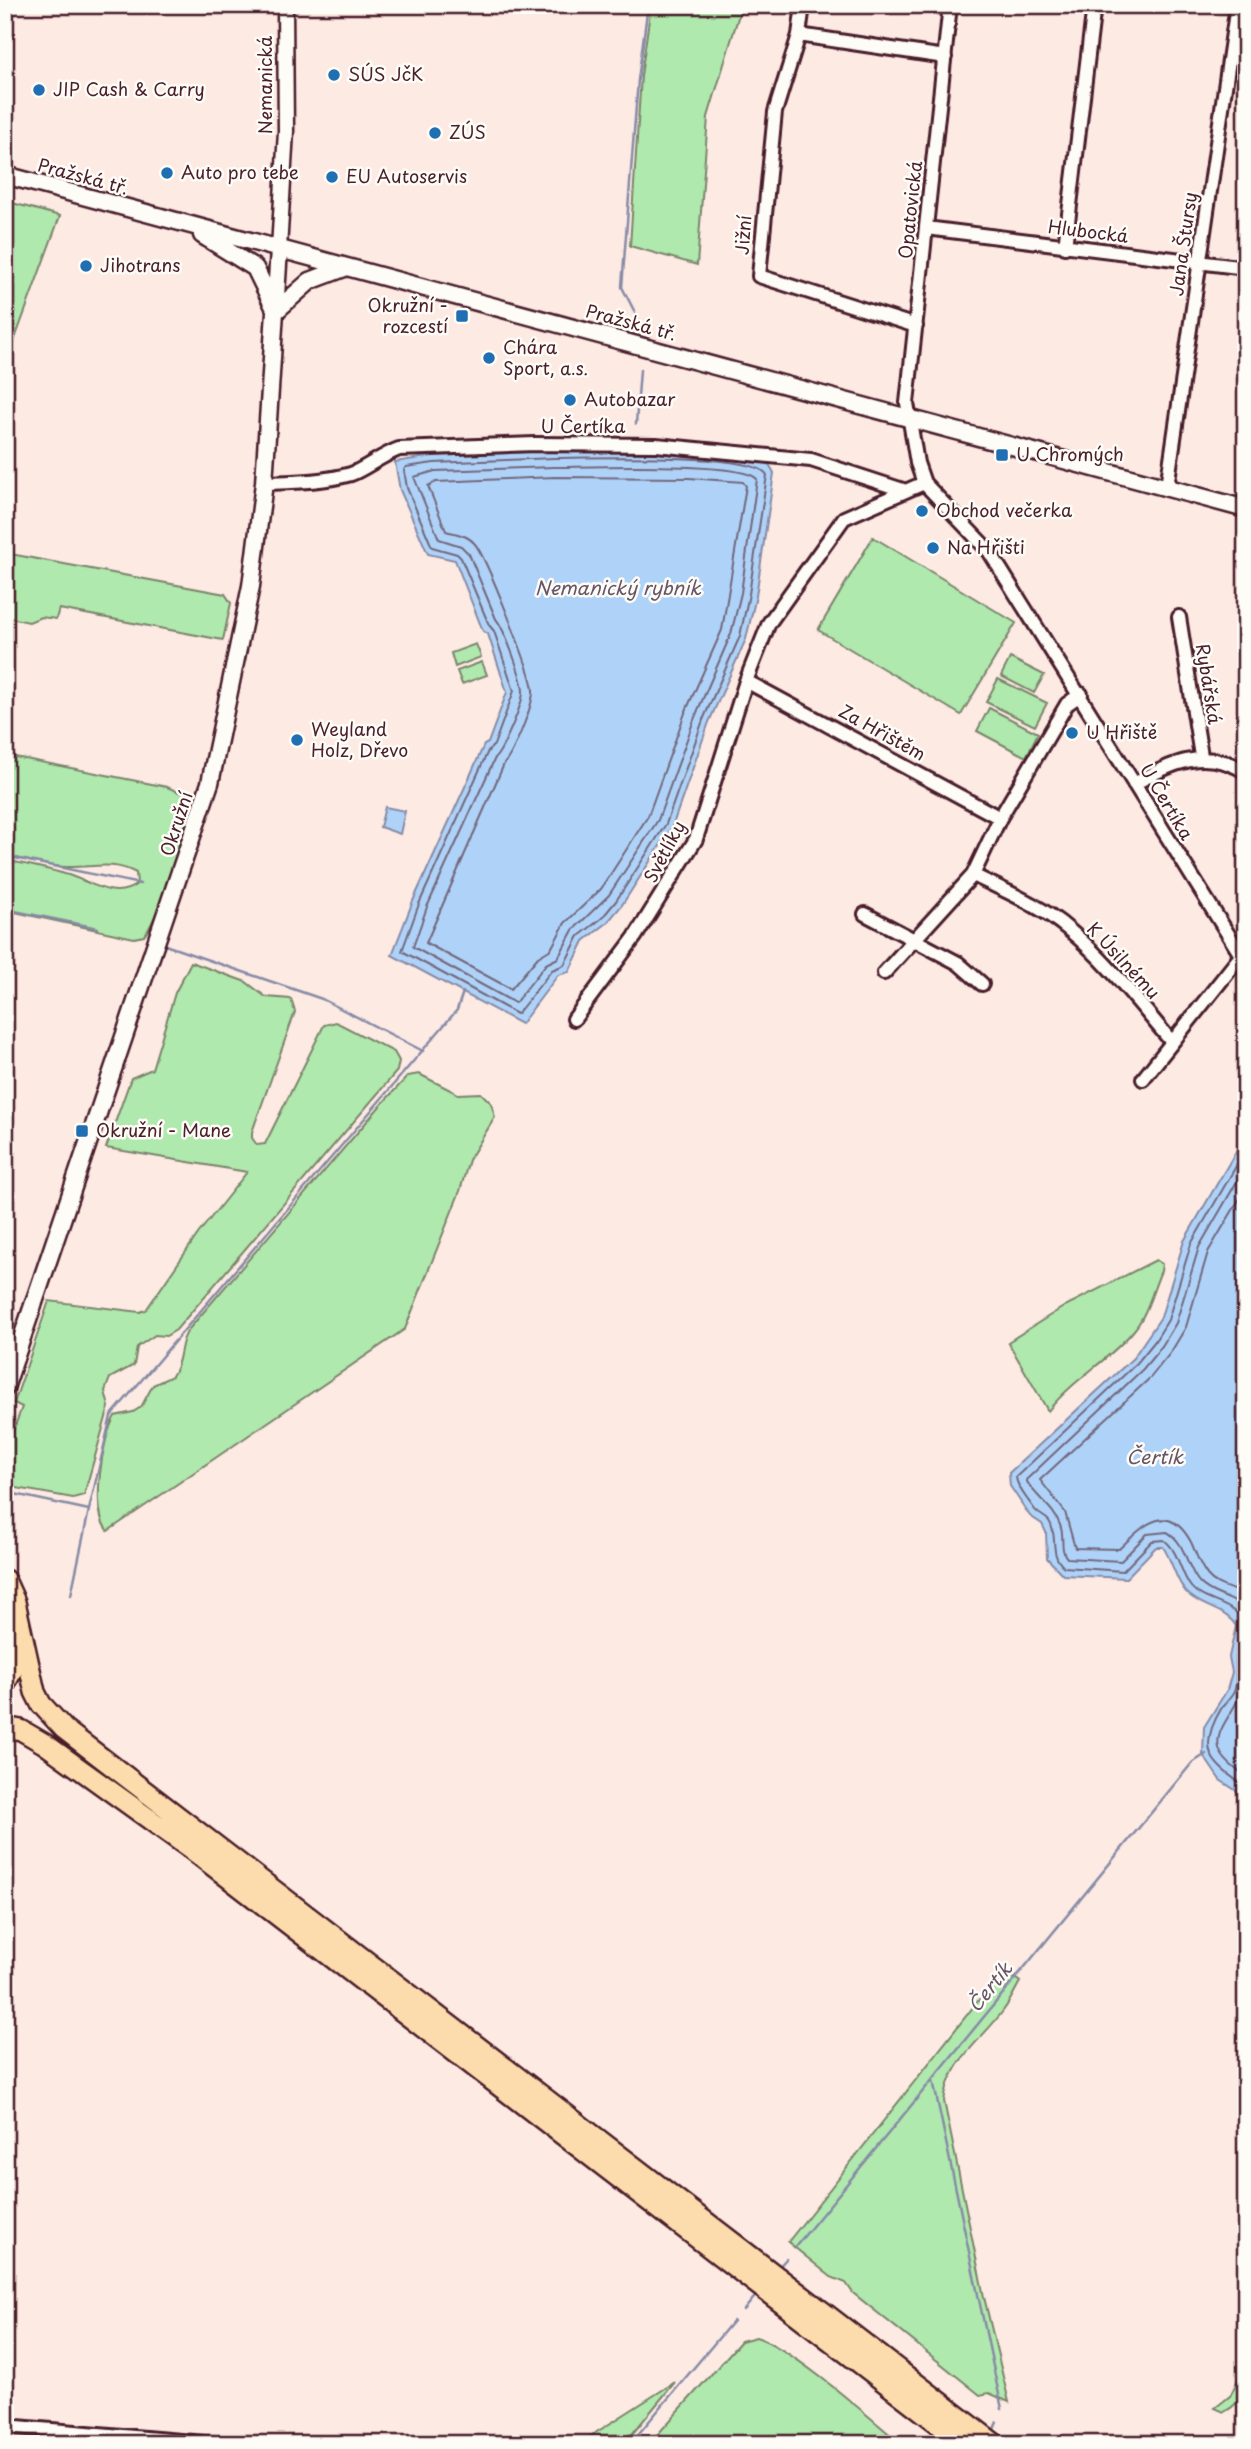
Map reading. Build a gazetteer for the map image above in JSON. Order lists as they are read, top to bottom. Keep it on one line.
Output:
{"streets":{"main road":["Pražská tř.","Okružní"],"street":["Nemanická","Opatovická","Hlubocká","Jižní","Jana Štursy","U Čertíka","Rybářská","Za Hřištěm","Světlíky","K Úsilnému"]},"crossings":[["Nemanická","Pražská tř."],["Nemanická","Okružní"],["Pražská tř.","Opatovická"],["Pražská tř.","Jana Štursy"],["Pražská tř.","Okružní"],["Opatovická","Hlubocká"],["Opatovická","Jižní"],["Opatovická","U Čertíka"],["Hlubocká","Jana Štursy"],["U Čertíka","Okružní"],["U Čertíka","K Úsilnému"],["Za Hřištěm","Světlíky"]],"water":["Nemanický rybník","Čertík"],"places":{"other":["SÚS JčK","JIP Cash & Carry","ZÚS","Auto pro tebe","EU Autoservis","Jihotrans","Chára Sport, a.s.","Autobazar","Obchod večerka","Na Hřišti","U Hřiště","Weyland Holz, Dřevo"],"transit":["Okružní - rozcestí","U Chromých","Okružní - Mane"]}}
